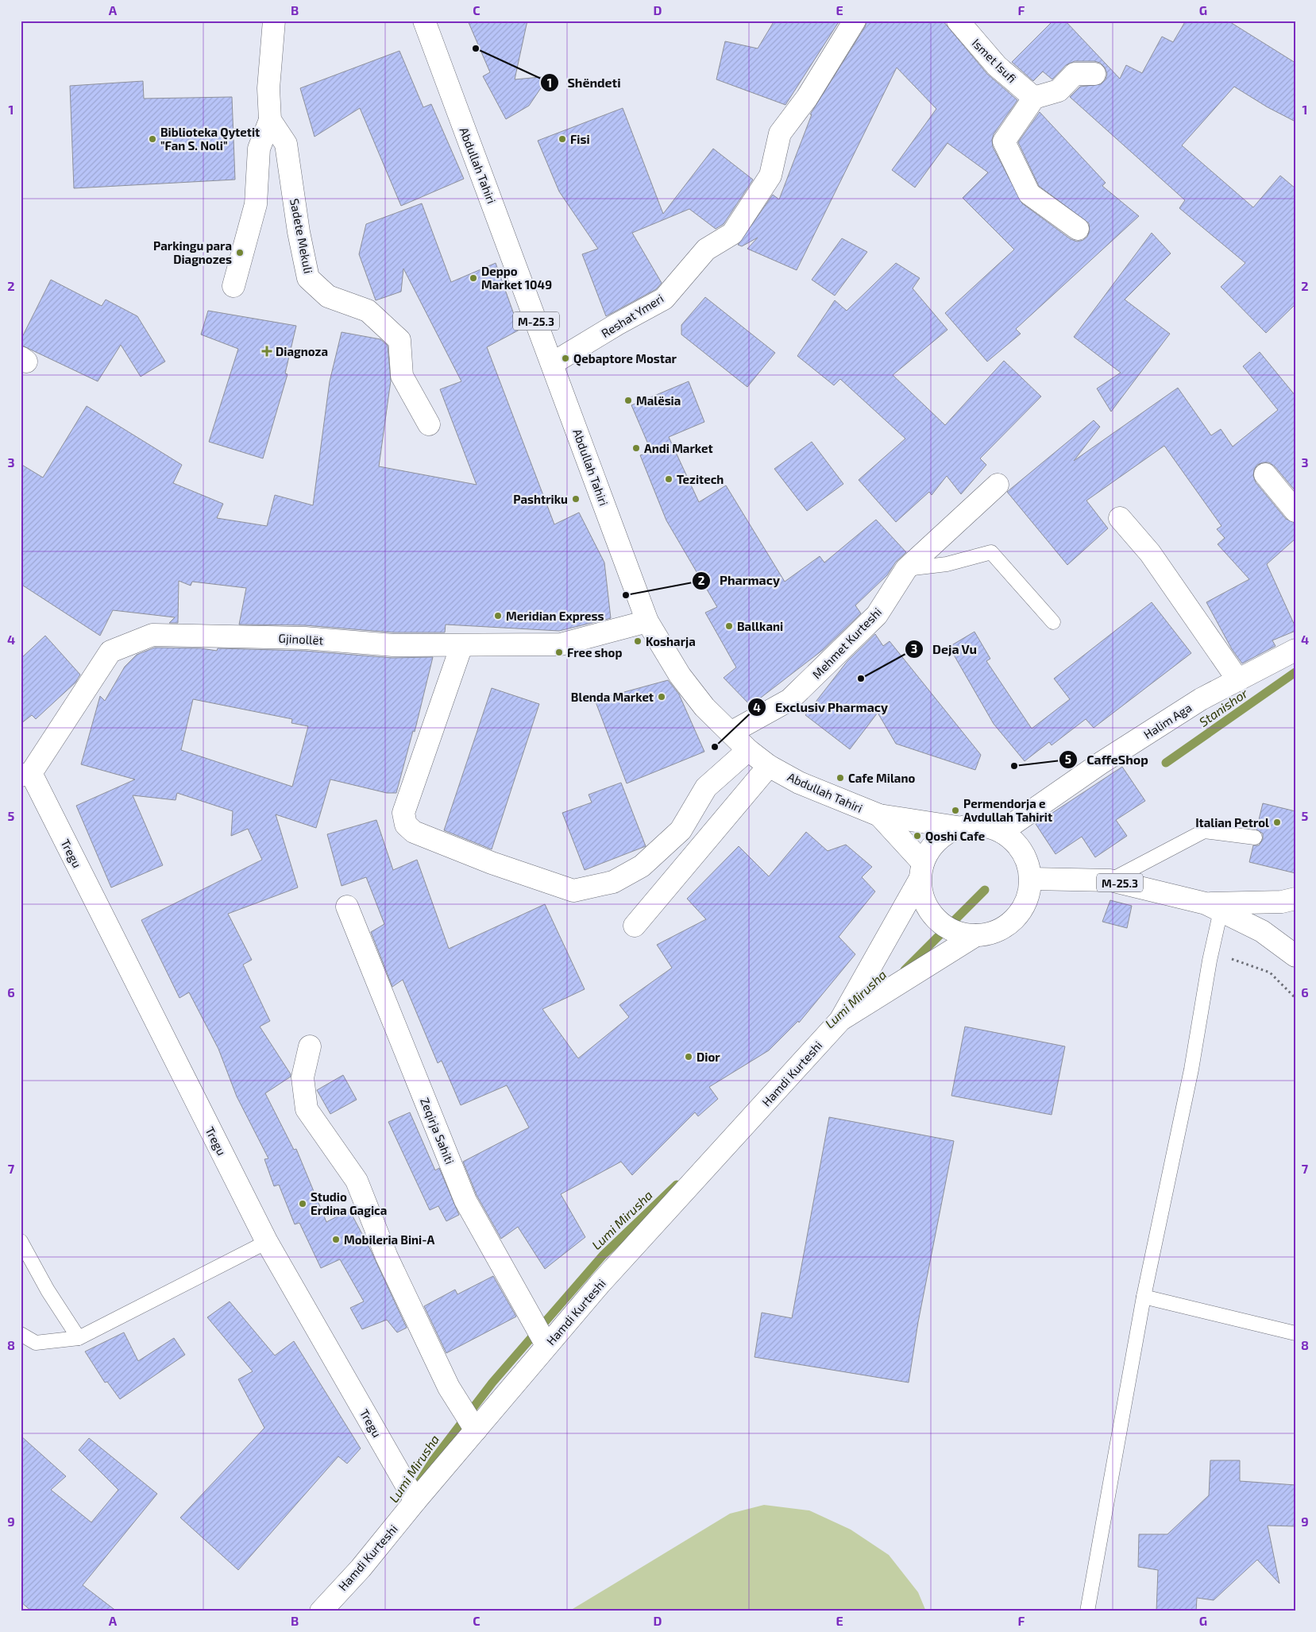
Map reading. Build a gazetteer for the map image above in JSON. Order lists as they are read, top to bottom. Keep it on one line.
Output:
{"streets":{"street":["Ismet Isufi","Abdullah Tahiri","Sadete Mekuli","Reshat Ymeri","M-25.3","Gjinollët","Mehmet Kurteshi","Halim Aga","Tregu","Hamdi Kurteshi","Zeqirja Sahiti"]},"crossings":[["Abdullah Tahiri","Reshat Ymeri"],["Abdullah Tahiri","M-25.3"],["Abdullah Tahiri","Gjinollët"],["Abdullah Tahiri","Mehmet Kurteshi"],["Abdullah Tahiri","Halim Aga"],["Abdullah Tahiri","Hamdi Kurteshi"],["M-25.3","Halim Aga"],["M-25.3","Hamdi Kurteshi"],["Gjinollët","Tregu"],["Halim Aga","Hamdi Kurteshi"],["Tregu","Hamdi Kurteshi"],["Hamdi Kurteshi","Zeqirja Sahiti"]],"water":["Stanishor","Lumi Mirusha"],"places":{"other":["Shëndeti","Biblioteka Qytetit \"Fan S. Noli\"","Fisi","Parkingu para Diagnozes","Deppo Market 1049","Qebaptore Mostar","Malësia","Andi Market","Tezitech","Pashtriku","Pharmacy","Meridian Express","Ballkani","Kosharja","Free shop","Deja Vu","Blenda Market","Exclusiv Pharmacy","CaffeShop","Cafe Milano","Permendorja e Avdullah Tahirit","Italian Petrol","Qoshi Cafe","Dior","Studio Erdina Gagica","Mobileria Bini-A"],"health":["Diagnoza"]},"grid":{"columns":["A","B","C","D","E","F","G"],"rows":["1","2","3","4","5","6","7","8","9"]}}
